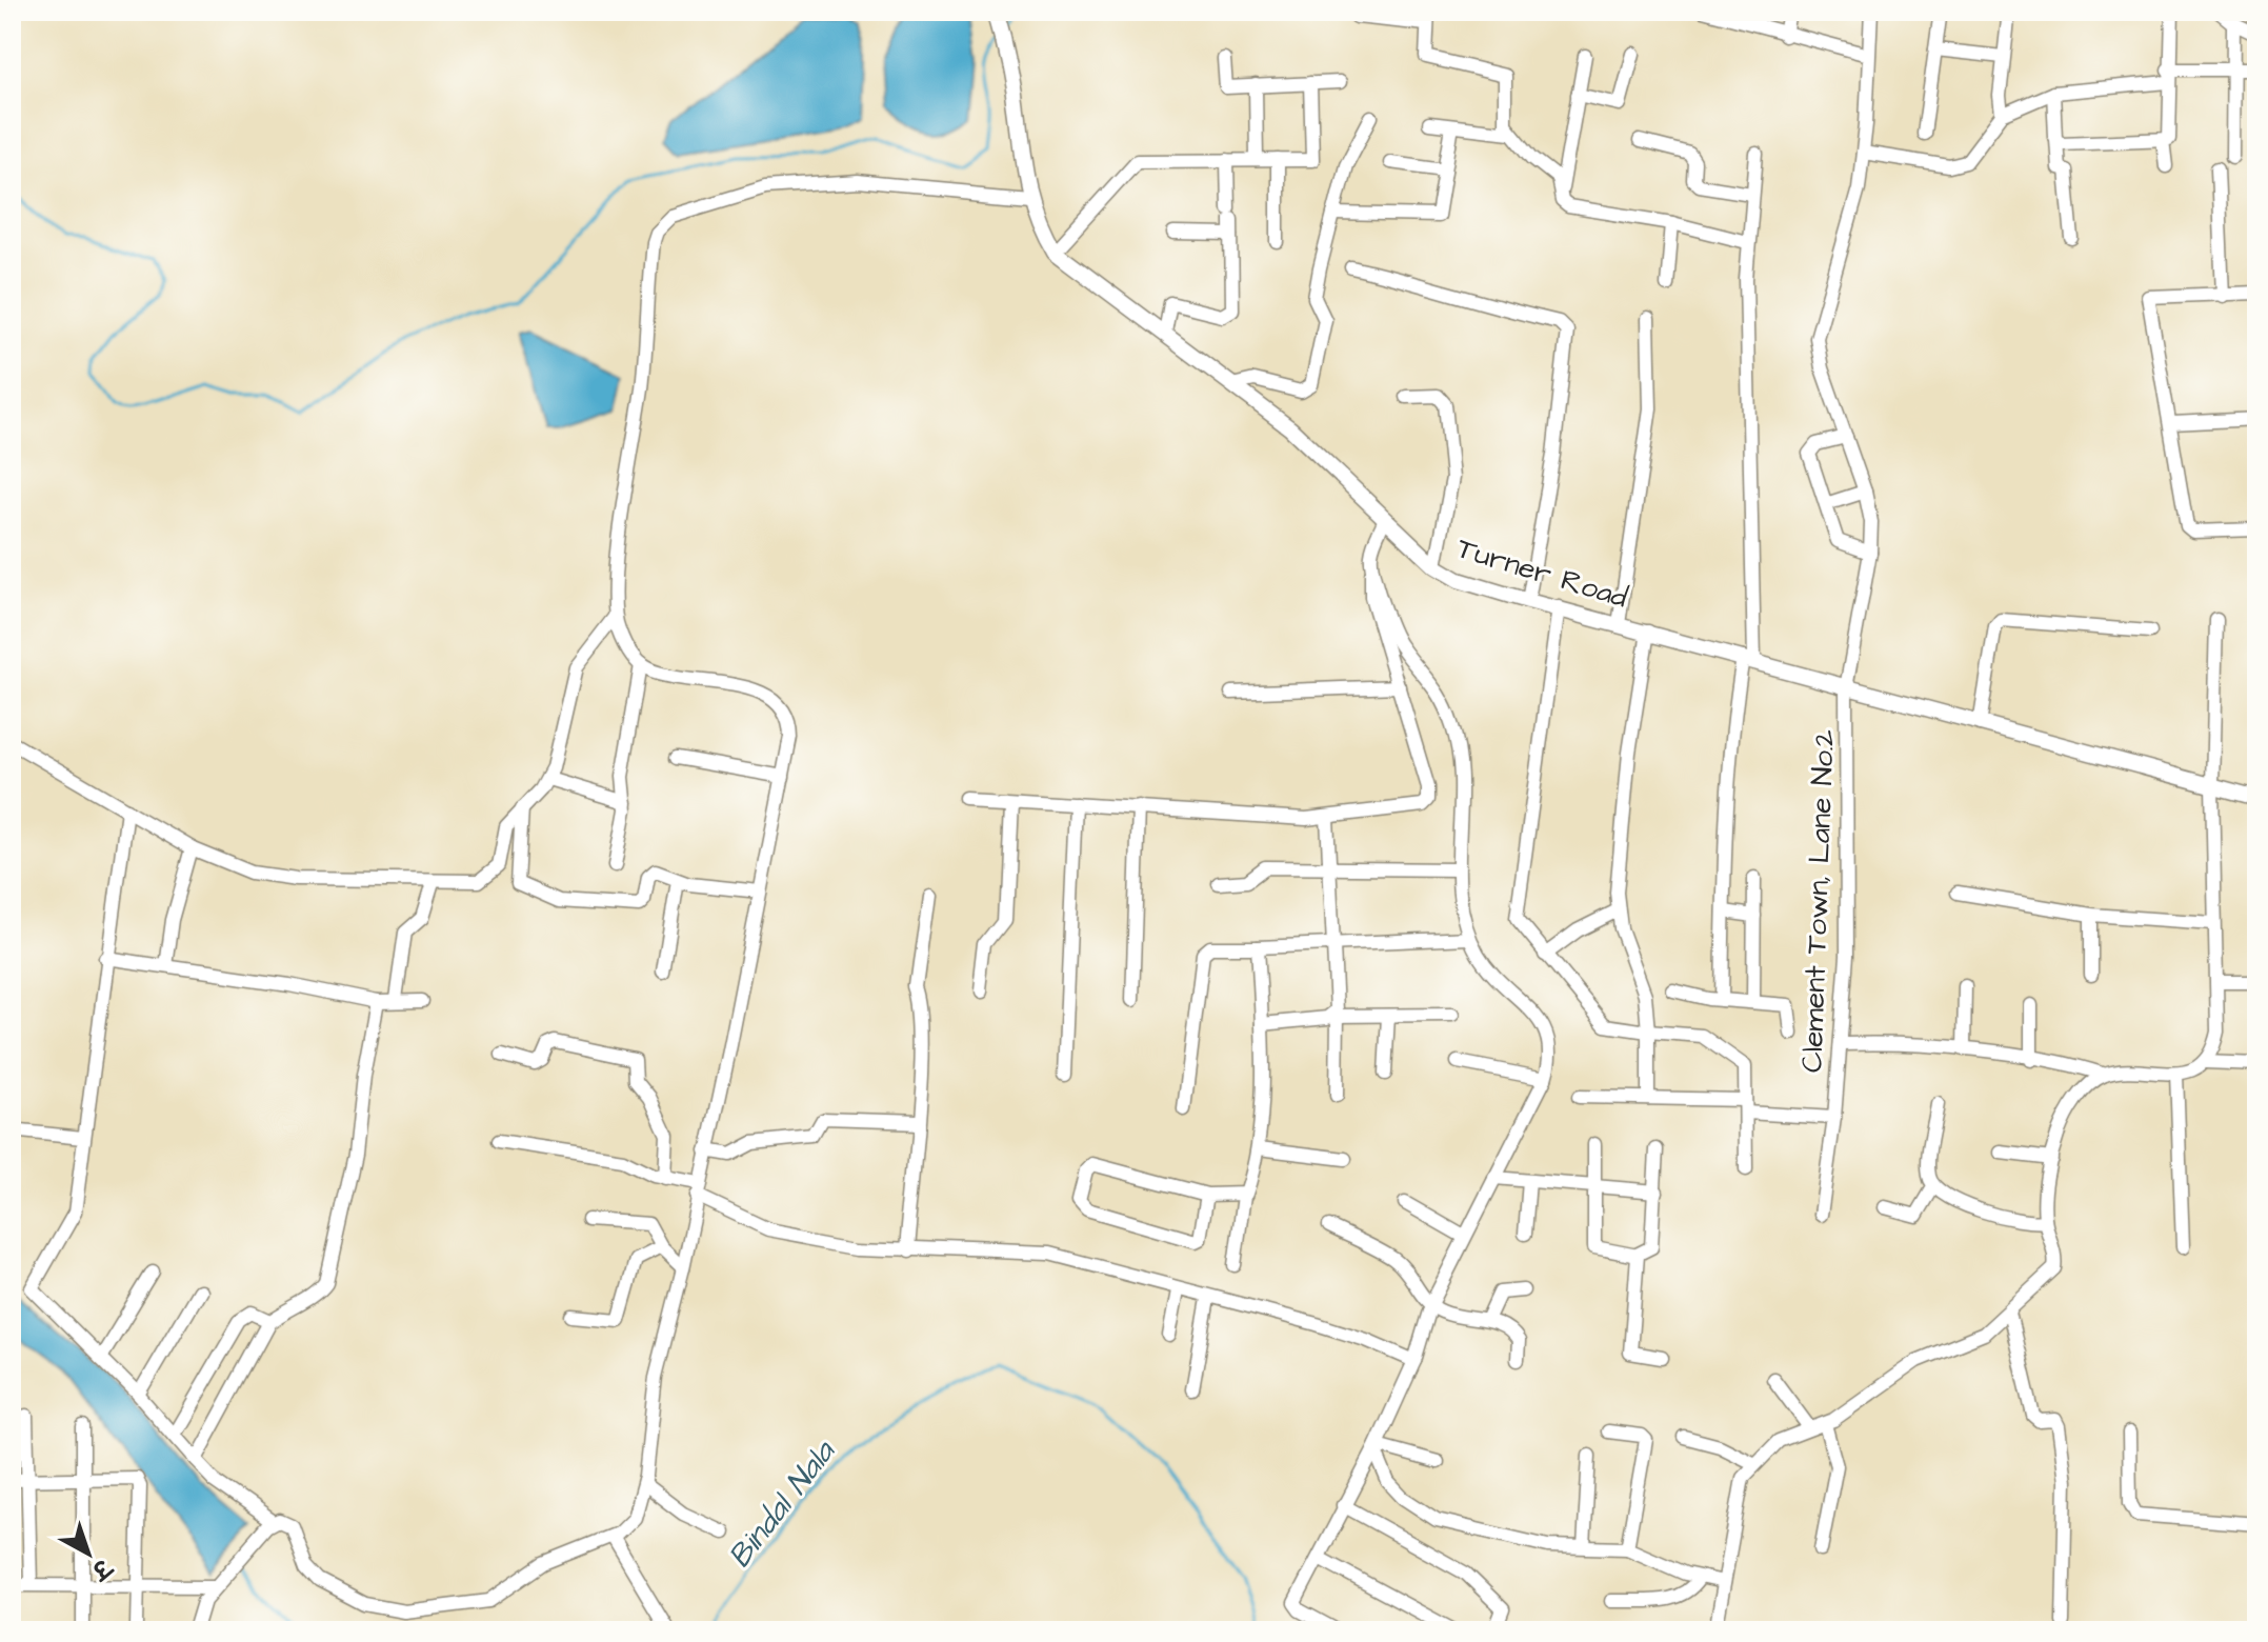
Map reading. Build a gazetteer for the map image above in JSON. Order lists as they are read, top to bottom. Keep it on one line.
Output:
{"streets":{"main road":["Turner Road"],"street":["Clement Town, Lane No.2"]},"crossings":[["Turner Road","Clement Town, Lane No.2"]],"water":["Bindal Nala"],"north":"bottom right"}
